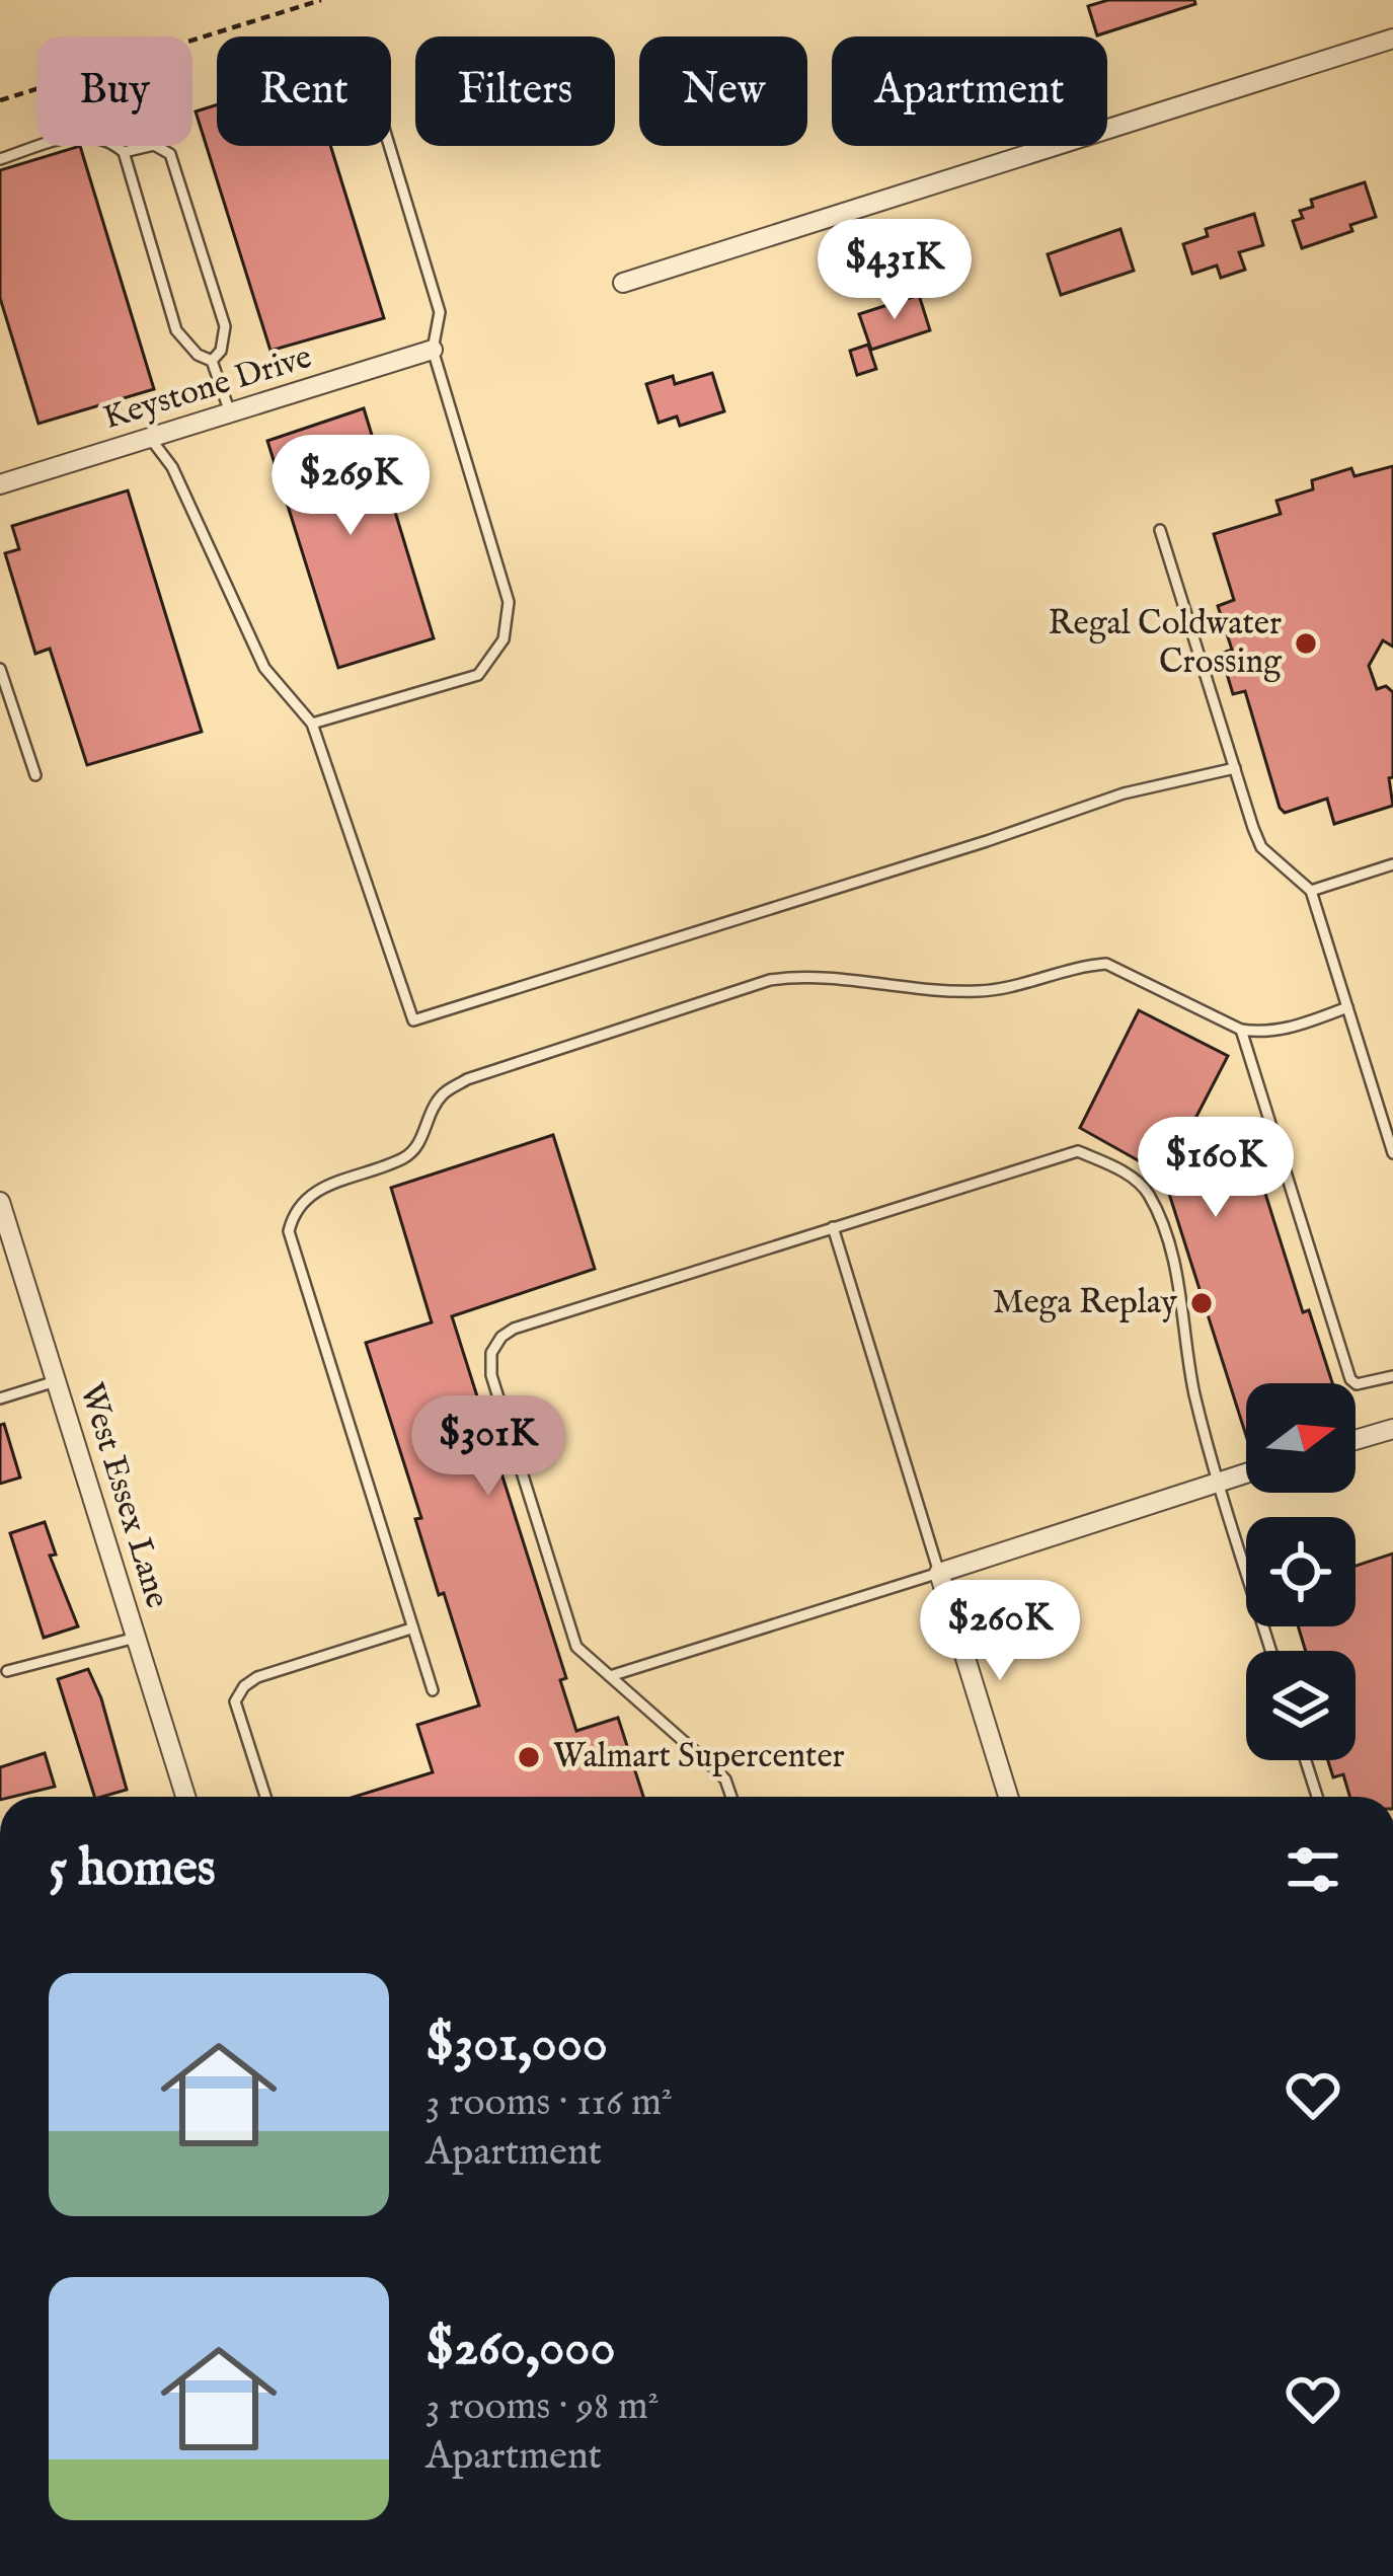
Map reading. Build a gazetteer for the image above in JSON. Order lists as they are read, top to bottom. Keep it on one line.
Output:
{"streets":{"street":["Keystone Drive","West Essex Lane"]},"places":["Regal Coldwater Crossing","Mega Replay","Walmart Supercenter"],"north":"right","page":{"chip":["Buy","Rent","Filters","New","Apartment"],"price":["$431K","$269K","$160K","$301K","$260K"],"heading":"5 homes","list":[{"name":"$301,000","note":"3 rooms · 116 m² · Apartment"},{"name":"$260,000","note":"3 rooms · 98 m² · Apartment"}]}}
